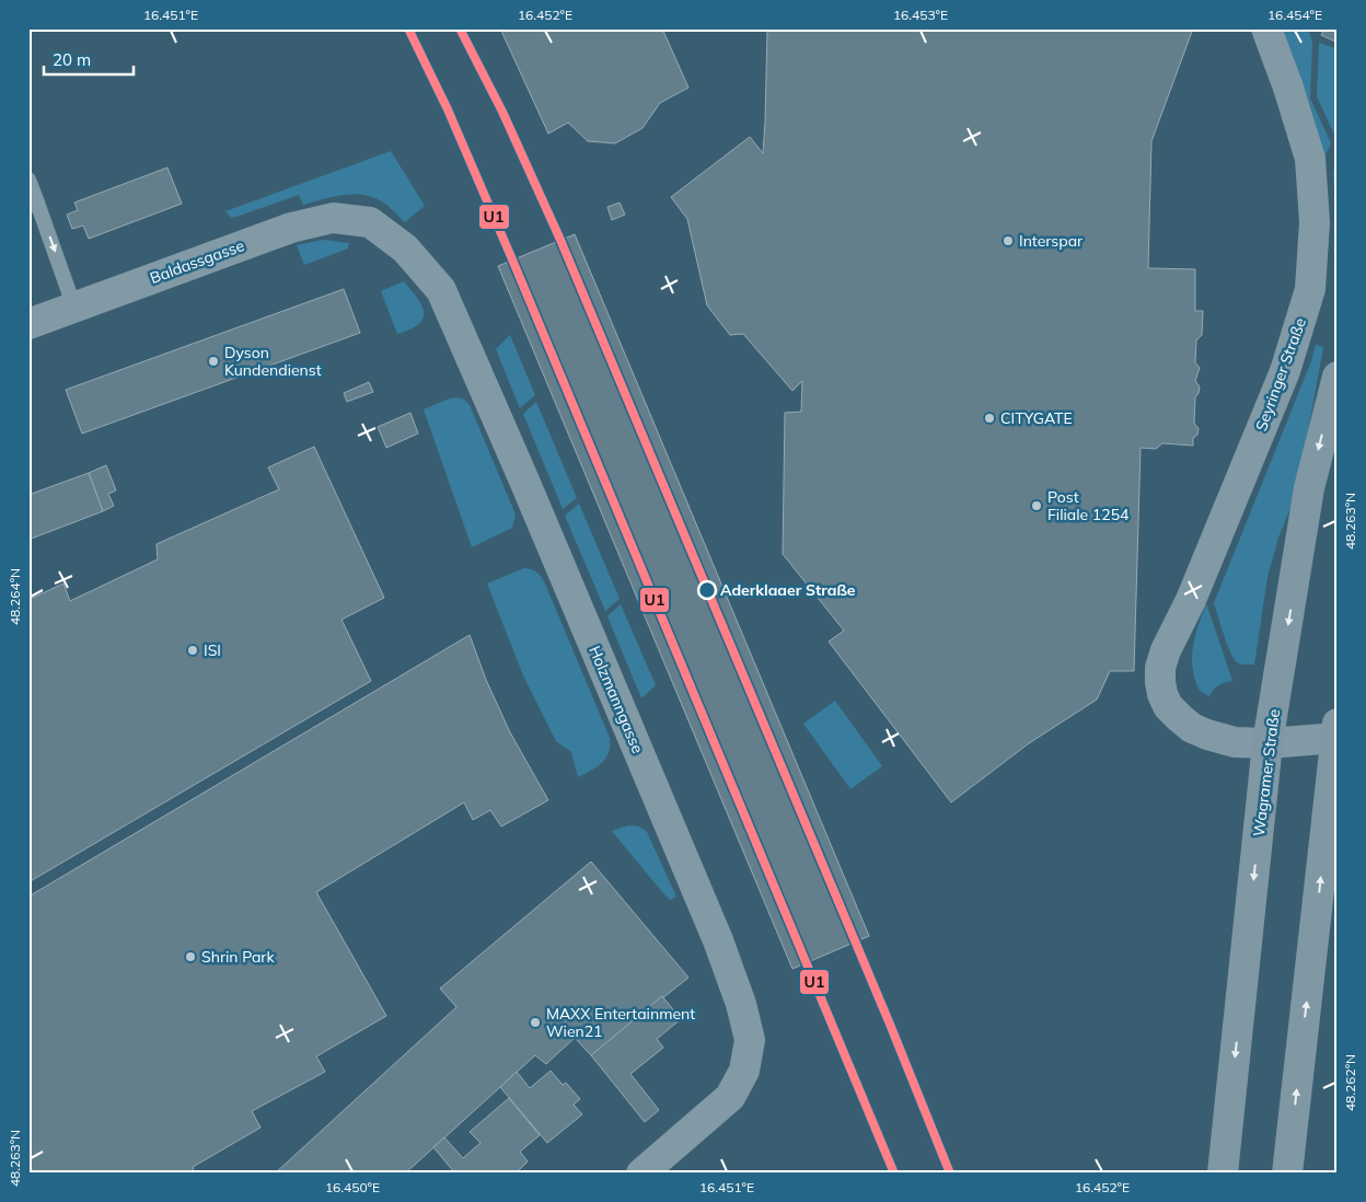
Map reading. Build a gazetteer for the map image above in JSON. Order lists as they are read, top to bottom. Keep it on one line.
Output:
{"streets":{"main road":["Wagramer Straße"],"street":["Baldassgasse","Seyringer Straße","Holzmanngasse"]},"crossings":[["Baldassgasse","Holzmanngasse"],["Seyringer Straße","Wagramer Straße"]],"places":["Interspar","Dyson Kundendienst","CITYGATE","Post Filiale 1254","Aderklaaer Straße","ISI","Shrin Park","MAXX Entertainment Wien21"],"lines":["transit line U1"],"scale_bar":"20 m","coordinates":["16.451°E","16.452°E","16.453°E","16.454°E","48.263°N","48.264°N","48.262°N","16.450°E"]}
